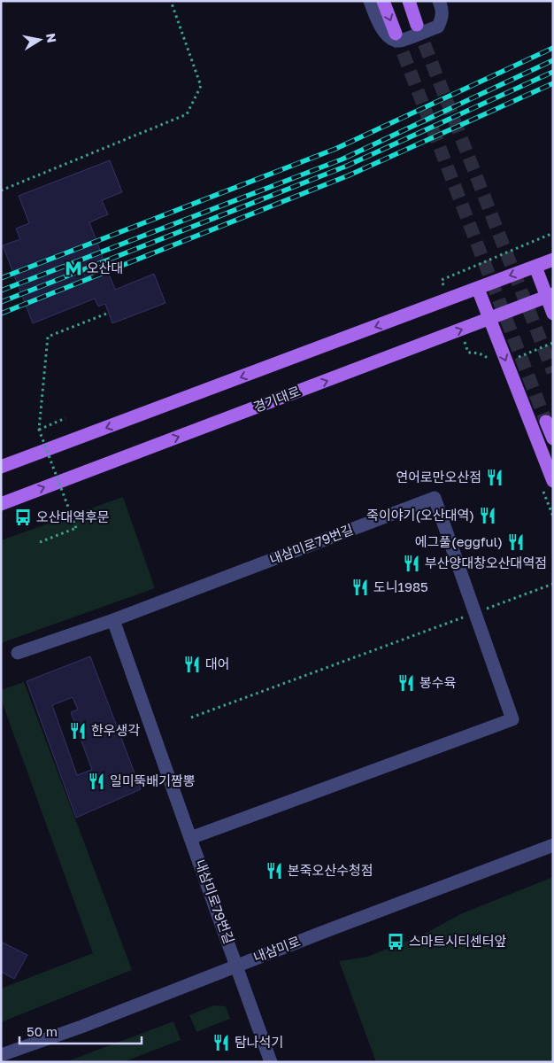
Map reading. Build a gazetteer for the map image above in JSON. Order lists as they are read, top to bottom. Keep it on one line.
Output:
{"streets":{"main road":["경기대로"],"street":["내삼미로79번길","내삼미로"]},"crossings":[["내삼미로79번길","내삼미로"]],"places":{"metro station":["오산대"],"restaurant":["연어로만오산점","죽이야기(오산대역)","에그풀(eggful)","부산양대창오산대역점","도니1985","대어","봉수육","한우생각","일미뚝배기짬뽕","본죽오산수청점","탐나석기"],"bus stop":["오산대역후문","스마트시티센터앞"]},"scale_bar":"50 m","north":"right"}
